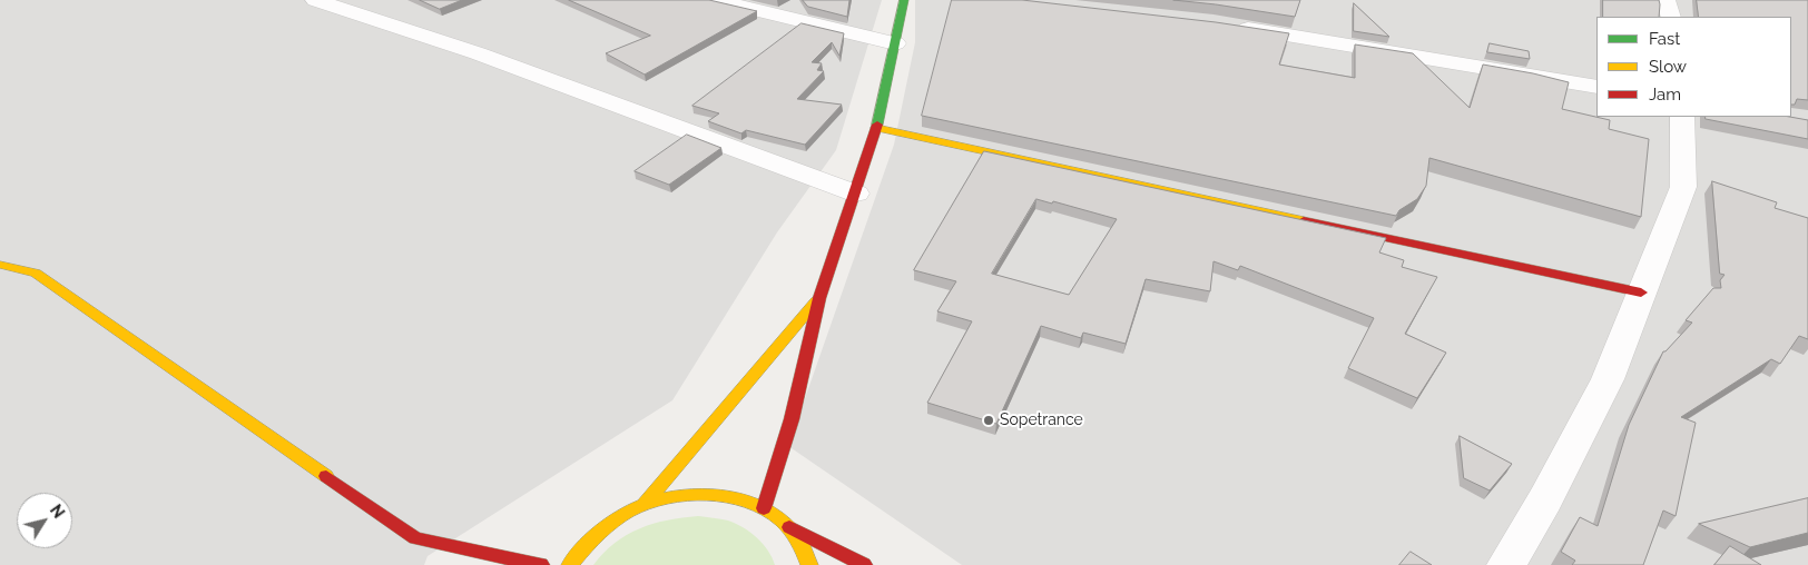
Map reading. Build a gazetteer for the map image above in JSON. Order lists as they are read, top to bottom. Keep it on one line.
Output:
{"places":["Sopetrance"],"legend":["Fast","Slow","Jam"],"north":"top right"}
